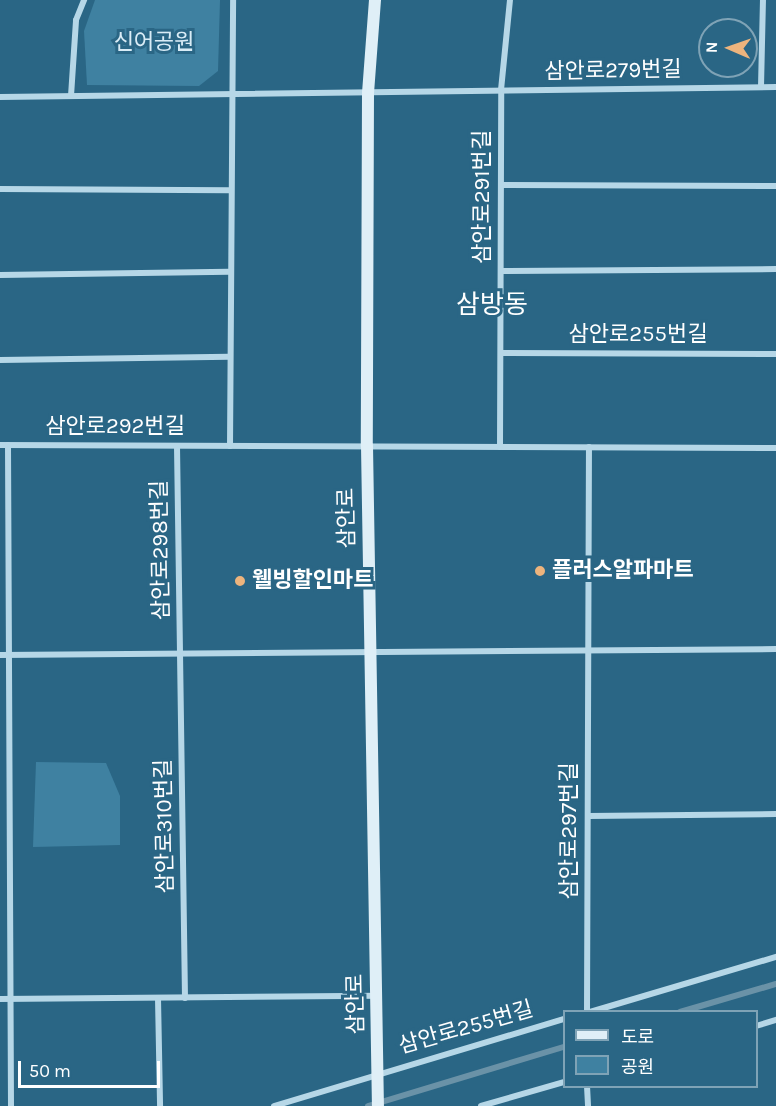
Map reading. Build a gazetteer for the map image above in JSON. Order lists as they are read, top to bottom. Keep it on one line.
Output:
{"streets":{"main road":["삼안로"],"street":["삼안로279번길","삼안로291번길","삼안로255번길","삼안로292번길","삼안로298번길","삼안로310번길","삼안로297번길"]},"crossings":[["삼안로279번길","삼안로291번길"],["삼안로279번길","삼안로"],["삼안로291번길","삼안로255번길"],["삼안로255번길","삼안로"],["삼안로292번길","삼안로"],["삼안로292번길","삼안로298번길"],["삼안로","삼안로298번길"],["삼안로298번길","삼안로310번길"]],"districts":["삼방동"],"parks":["신어공원"],"places":["플러스알파마트","웰빙할인마트"],"legend":["도로","공원"],"scale_bar":"50 m","north":"left"}
